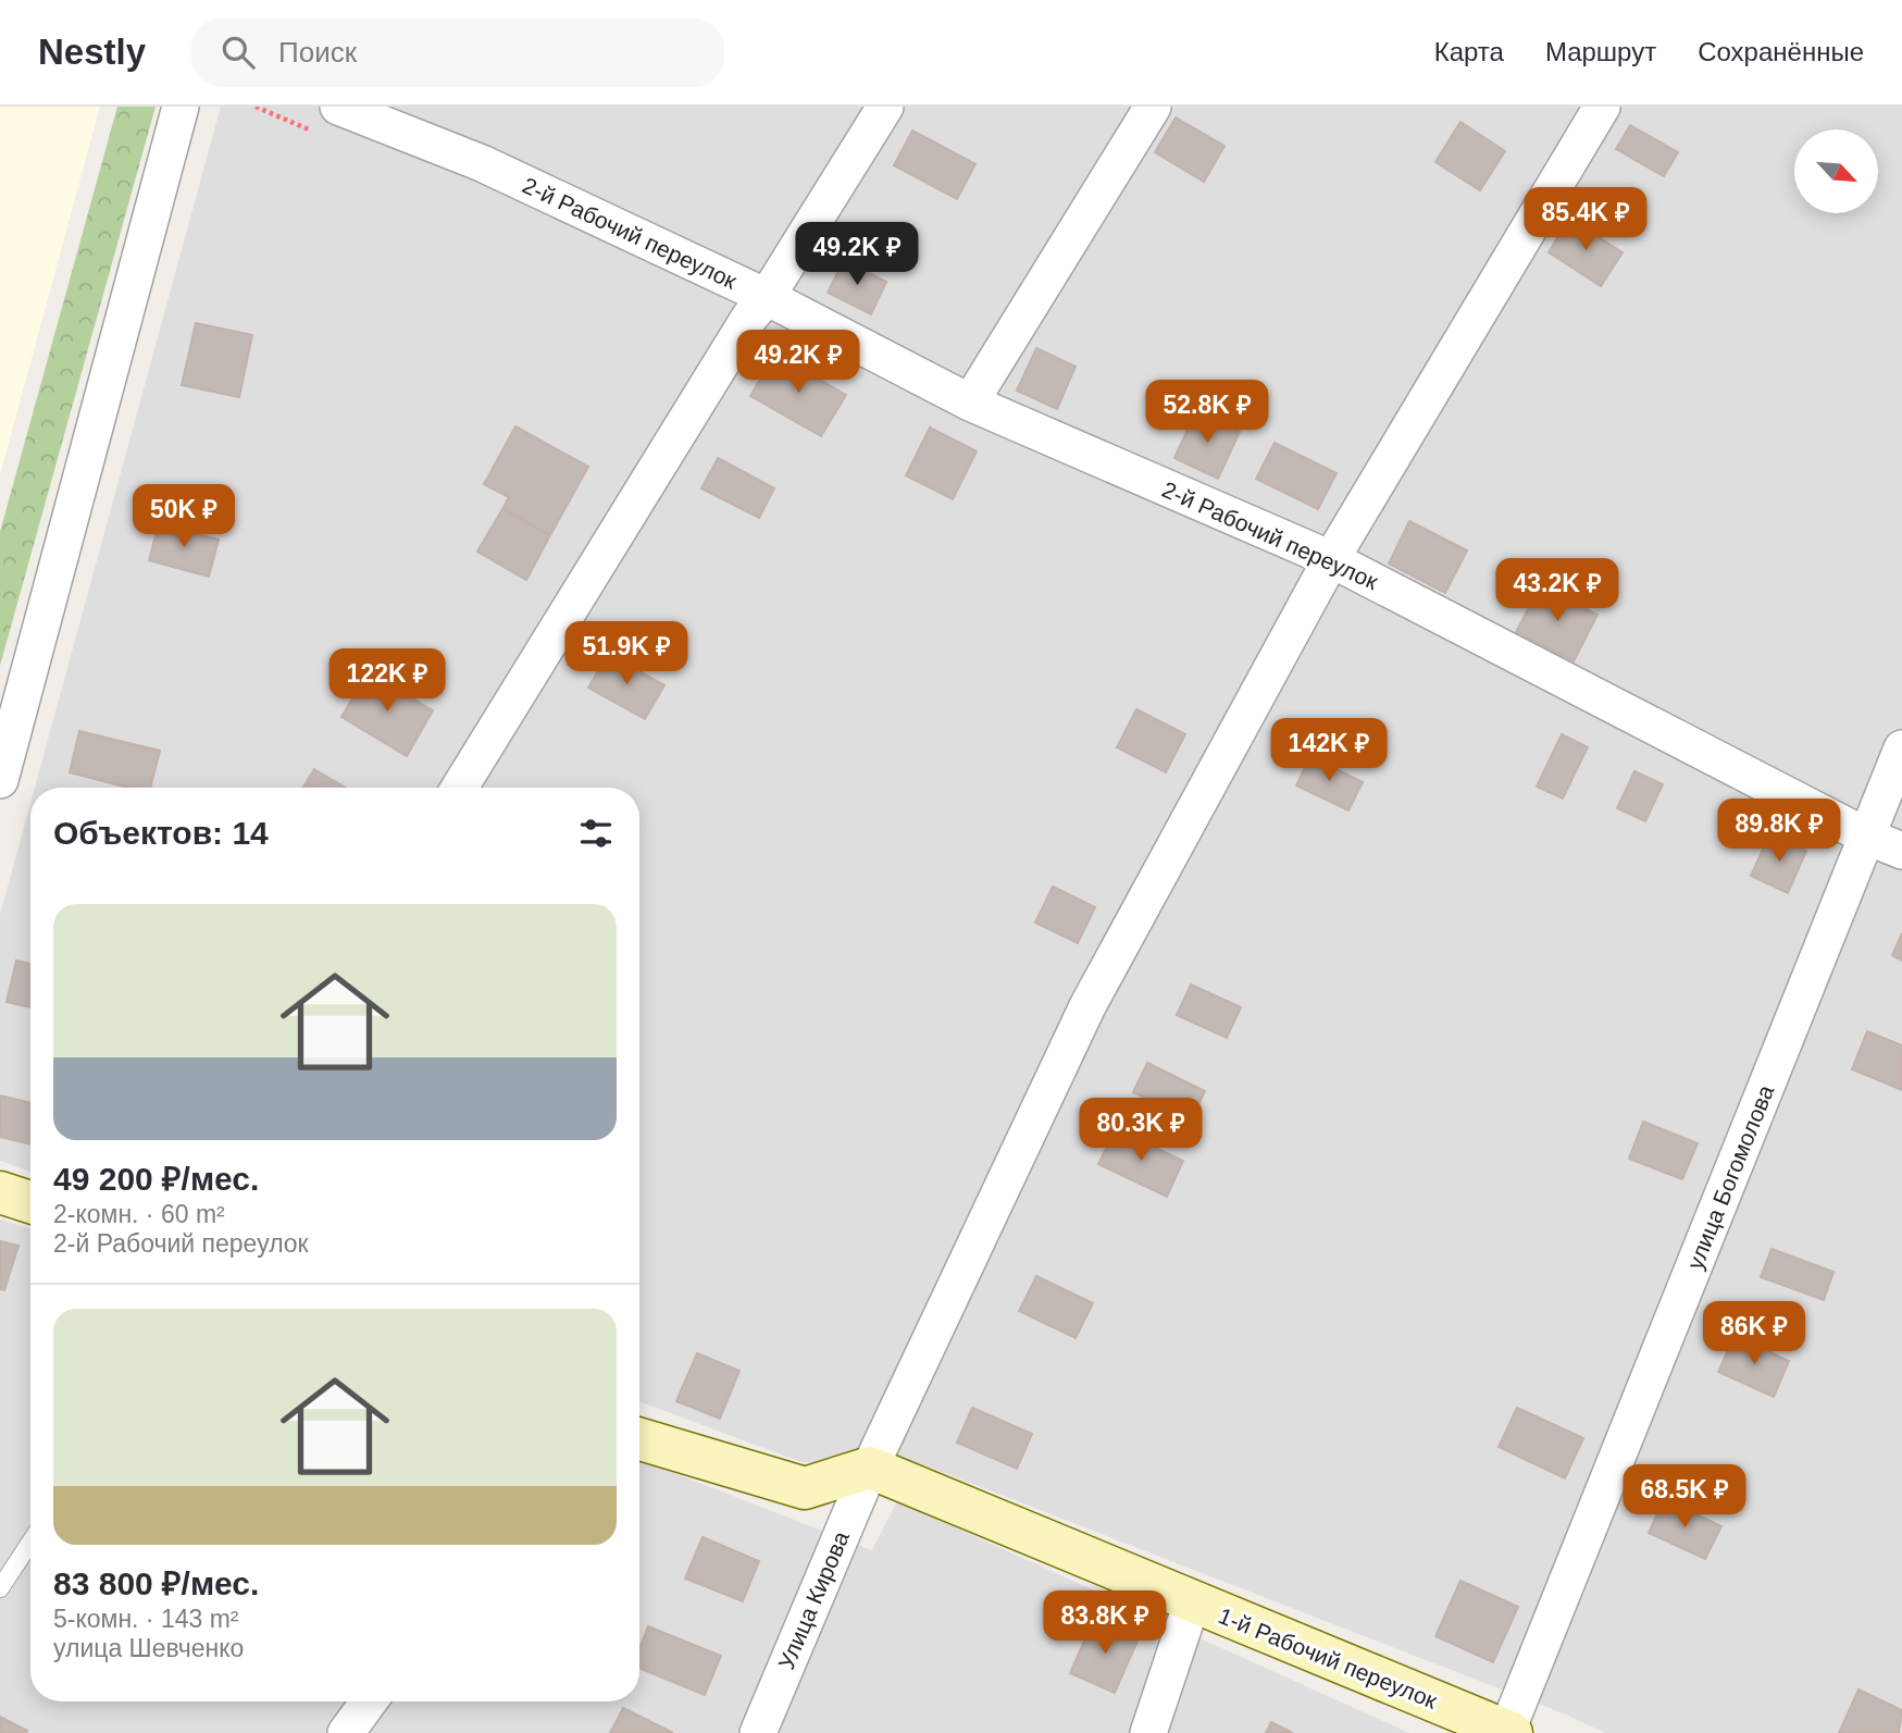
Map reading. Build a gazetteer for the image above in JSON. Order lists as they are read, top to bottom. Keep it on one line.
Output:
{"streets":{"street":["2-й Рабочий переулок","улица Богомолова","Улица Кирова","1-й Рабочий переулок"]},"crossings":[["2-й Рабочий переулок","улица Богомолова"],["2-й Рабочий переулок","Улица Кирова"],["улица Богомолова","1-й Рабочий переулок"],["Улица Кирова","1-й Рабочий переулок"]],"north":"bottom right","page":{"header":"Nestly","search":"Поиск","nav":["Карта","Маршрут","Сохранённые"],"price":["85.4K ₽","49.2K ₽","49.2K ₽","52.8K ₽","50K ₽","43.2K ₽","51.9K ₽","122K ₽","142K ₽","89.8K ₽","80.3K ₽","86K ₽","68.5K ₽","83.8K ₽"],"heading":"Объектов: 14","list":[{"name":"49 200 ₽/мес.","note":"2-комн. · 60 m² · 2-й Рабочий переулок"},{"name":"83 800 ₽/мес.","note":"5-комн. · 143 m² · улица Шевченко"}]}}
